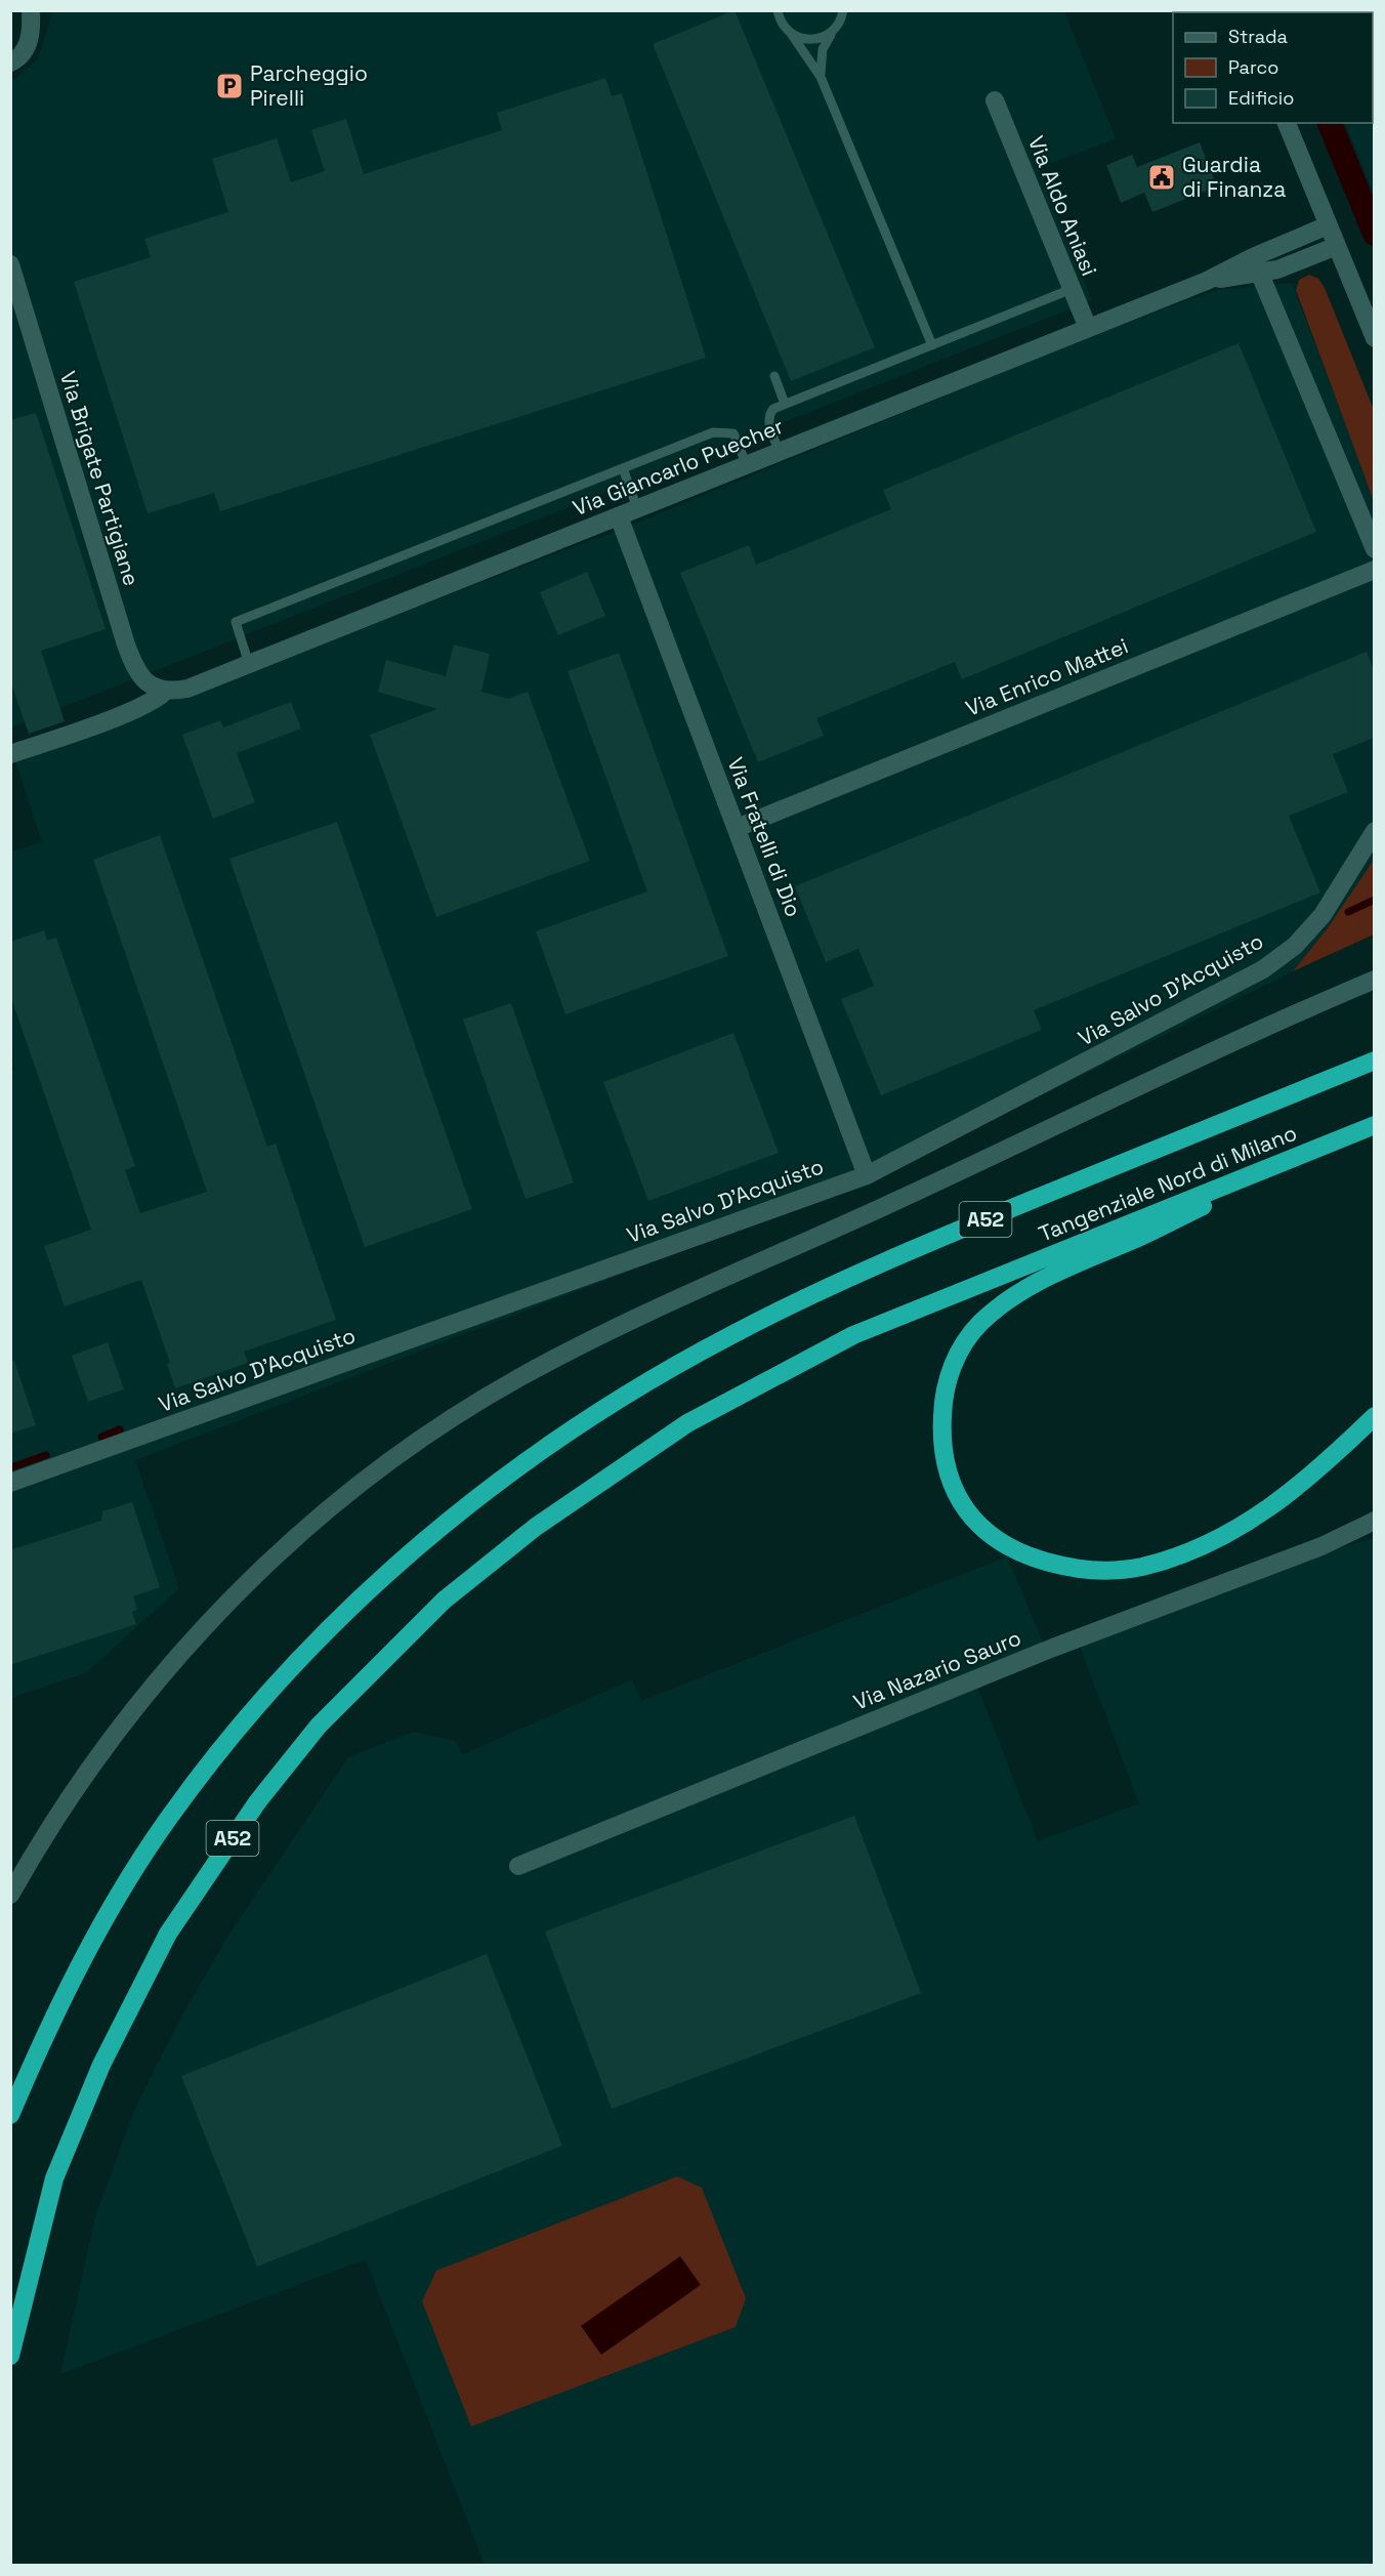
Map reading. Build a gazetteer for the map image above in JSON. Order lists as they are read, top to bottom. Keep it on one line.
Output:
{"streets":{"highway":["Tangenziale Nord di Milano","A52"],"street":["Via Aldo Aniasi","Via Giancarlo Puecher","Via Brigate Partigiane","Via Enrico Mattei","Via Fratelli di Dio","Via Salvo D'Acquisto","Via Nazario Sauro"]},"crossings":[["Via Aldo Aniasi","Via Giancarlo Puecher"],["Via Giancarlo Puecher","Via Brigate Partigiane"],["Via Giancarlo Puecher","Via Fratelli di Dio"],["Via Enrico Mattei","Via Fratelli di Dio"],["Via Fratelli di Dio","Via Salvo D'Acquisto"]],"places":{"parking":["Parcheggio Pirelli"],"public building":["Guardia di Finanza"]},"legend":["Strada","Parco","Edificio"]}
